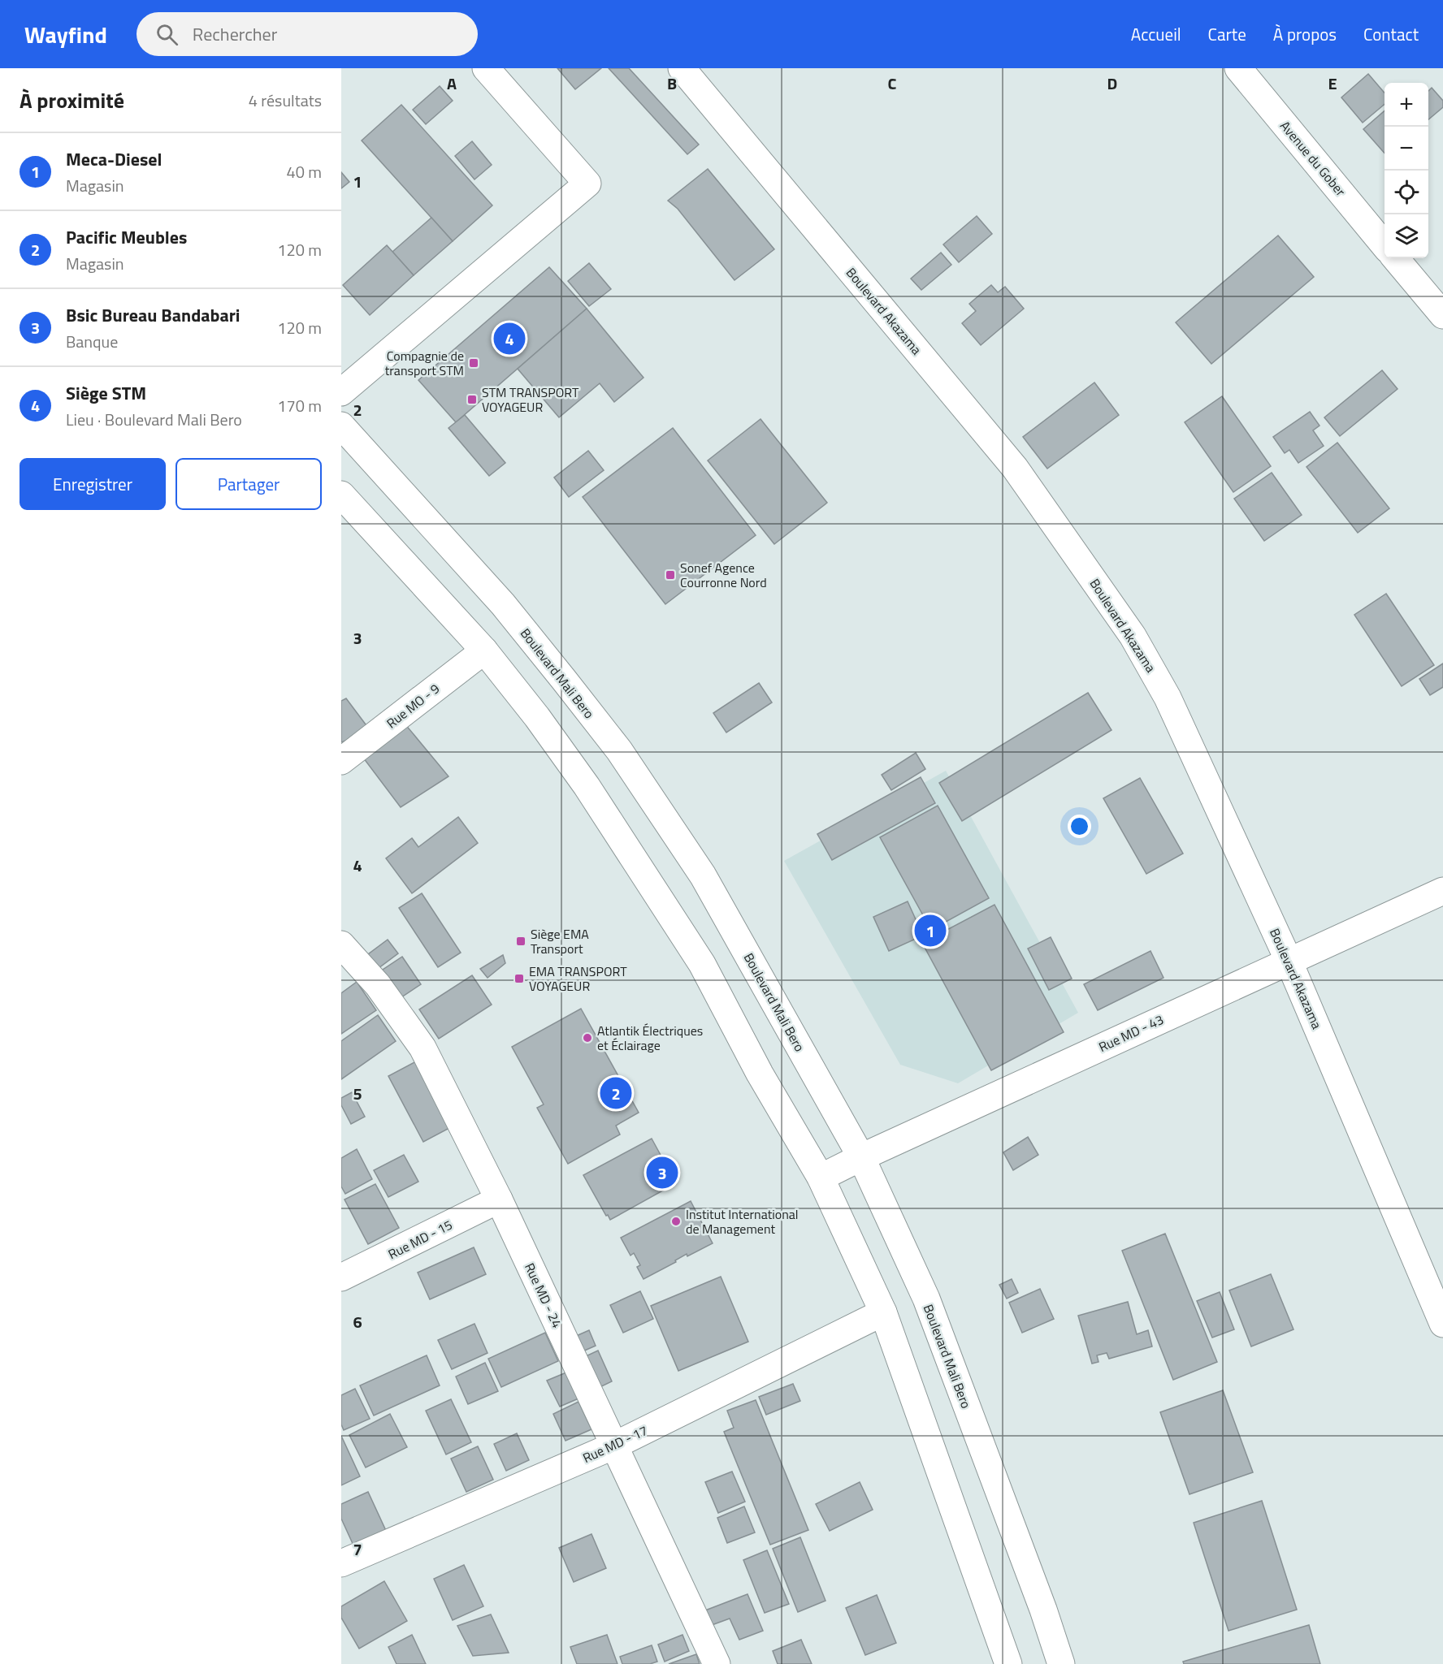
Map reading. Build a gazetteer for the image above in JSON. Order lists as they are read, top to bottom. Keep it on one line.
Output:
{"streets":{"street":["Avenue du Gober","Boulevard Akazama","Boulevard Mali Bero","Rue MO - 9","Rue MD - 43","Rue MD - 15","Rue MD - 24","Rue MD - 17"]},"crossings":[["Boulevard Akazama","Rue MD - 43"],["Boulevard Mali Bero","Rue MD - 43"],["Rue MD - 15","Rue MD - 24"],["Rue MD - 24","Rue MD - 17"]],"places":{"transit":["Compagnie de transport STM","STM TRANSPORT VOYAGEUR","Sonef Agence Courronne Nord","Siège EMA Transport","EMA TRANSPORT VOYAGEUR"],"other":["Atlantik Électriques et Éclairage","Institut International de Management"]},"page":{"header":"Wayfind","search":"Rechercher","nav":["Accueil","Carte","À propos","Contact"],"heading":["À proximité","4 résultats"],"map_buttons":["+","−"],"list":[{"mark":"1","name":"Meca-Diesel","note":"Magasin","value":"40 m"},{"mark":"2","name":"Pacific Meubles","note":"Magasin","value":"120 m"},{"mark":"3","name":"Bsic Bureau Bandabari","note":"Banque","value":"120 m"},{"mark":"4","name":"Siège STM","note":"Lieu · Boulevard Mali Bero","value":"170 m"}],"pins":["4","1","2","3"],"buttons":["Enregistrer","Partager"]},"grid":{"columns":["A","B","C","D","E"],"rows":["1","2","3","4","5","6","7"]}}
